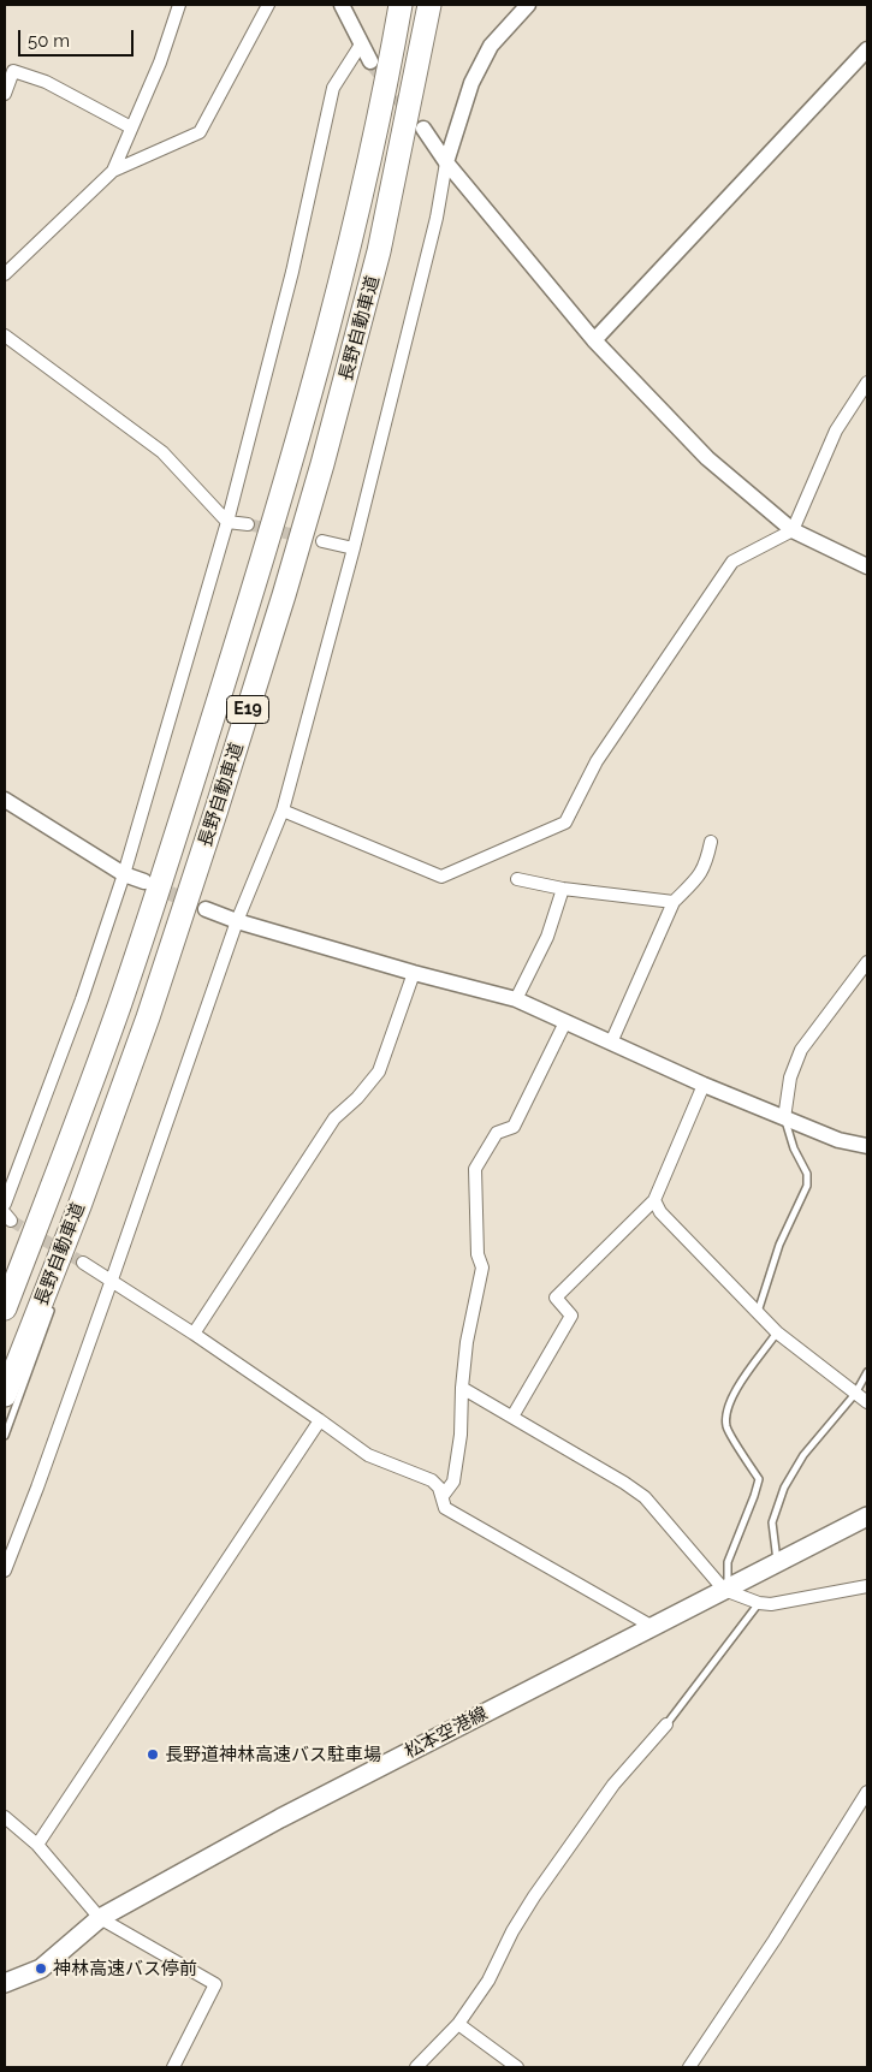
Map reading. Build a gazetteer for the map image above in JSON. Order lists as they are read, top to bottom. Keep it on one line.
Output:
{"streets":{"highway":["長野自動車道","E19"],"main road":["松本空港線"]},"places":["長野道神林高速バス駐車場","神林高速バス停前"],"scale_bar":"50 m"}
